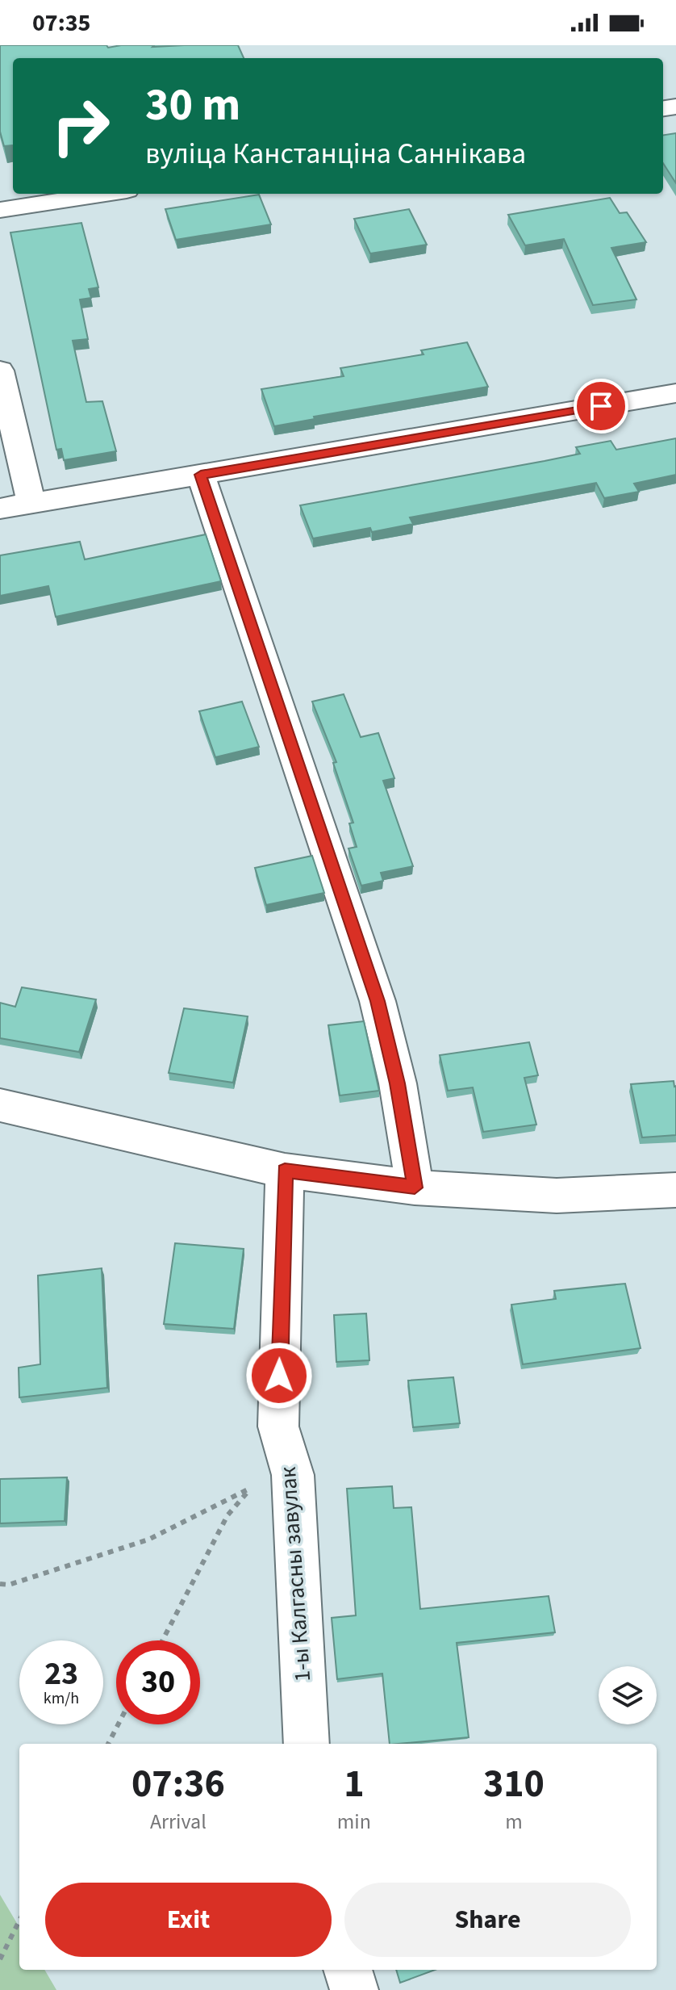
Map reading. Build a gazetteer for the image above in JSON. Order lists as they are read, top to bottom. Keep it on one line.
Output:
{"streets":{"street":["1-ы Калгасны завулак"]},"page":{"status":"07:35","turn":["30 m","вуліца Канстанціна Саннікава"],"speed":"23 km/h","limit":"30","eta":["07:36","Arrival","1","min","310","m"],"buttons":["Exit","Share"]}}
